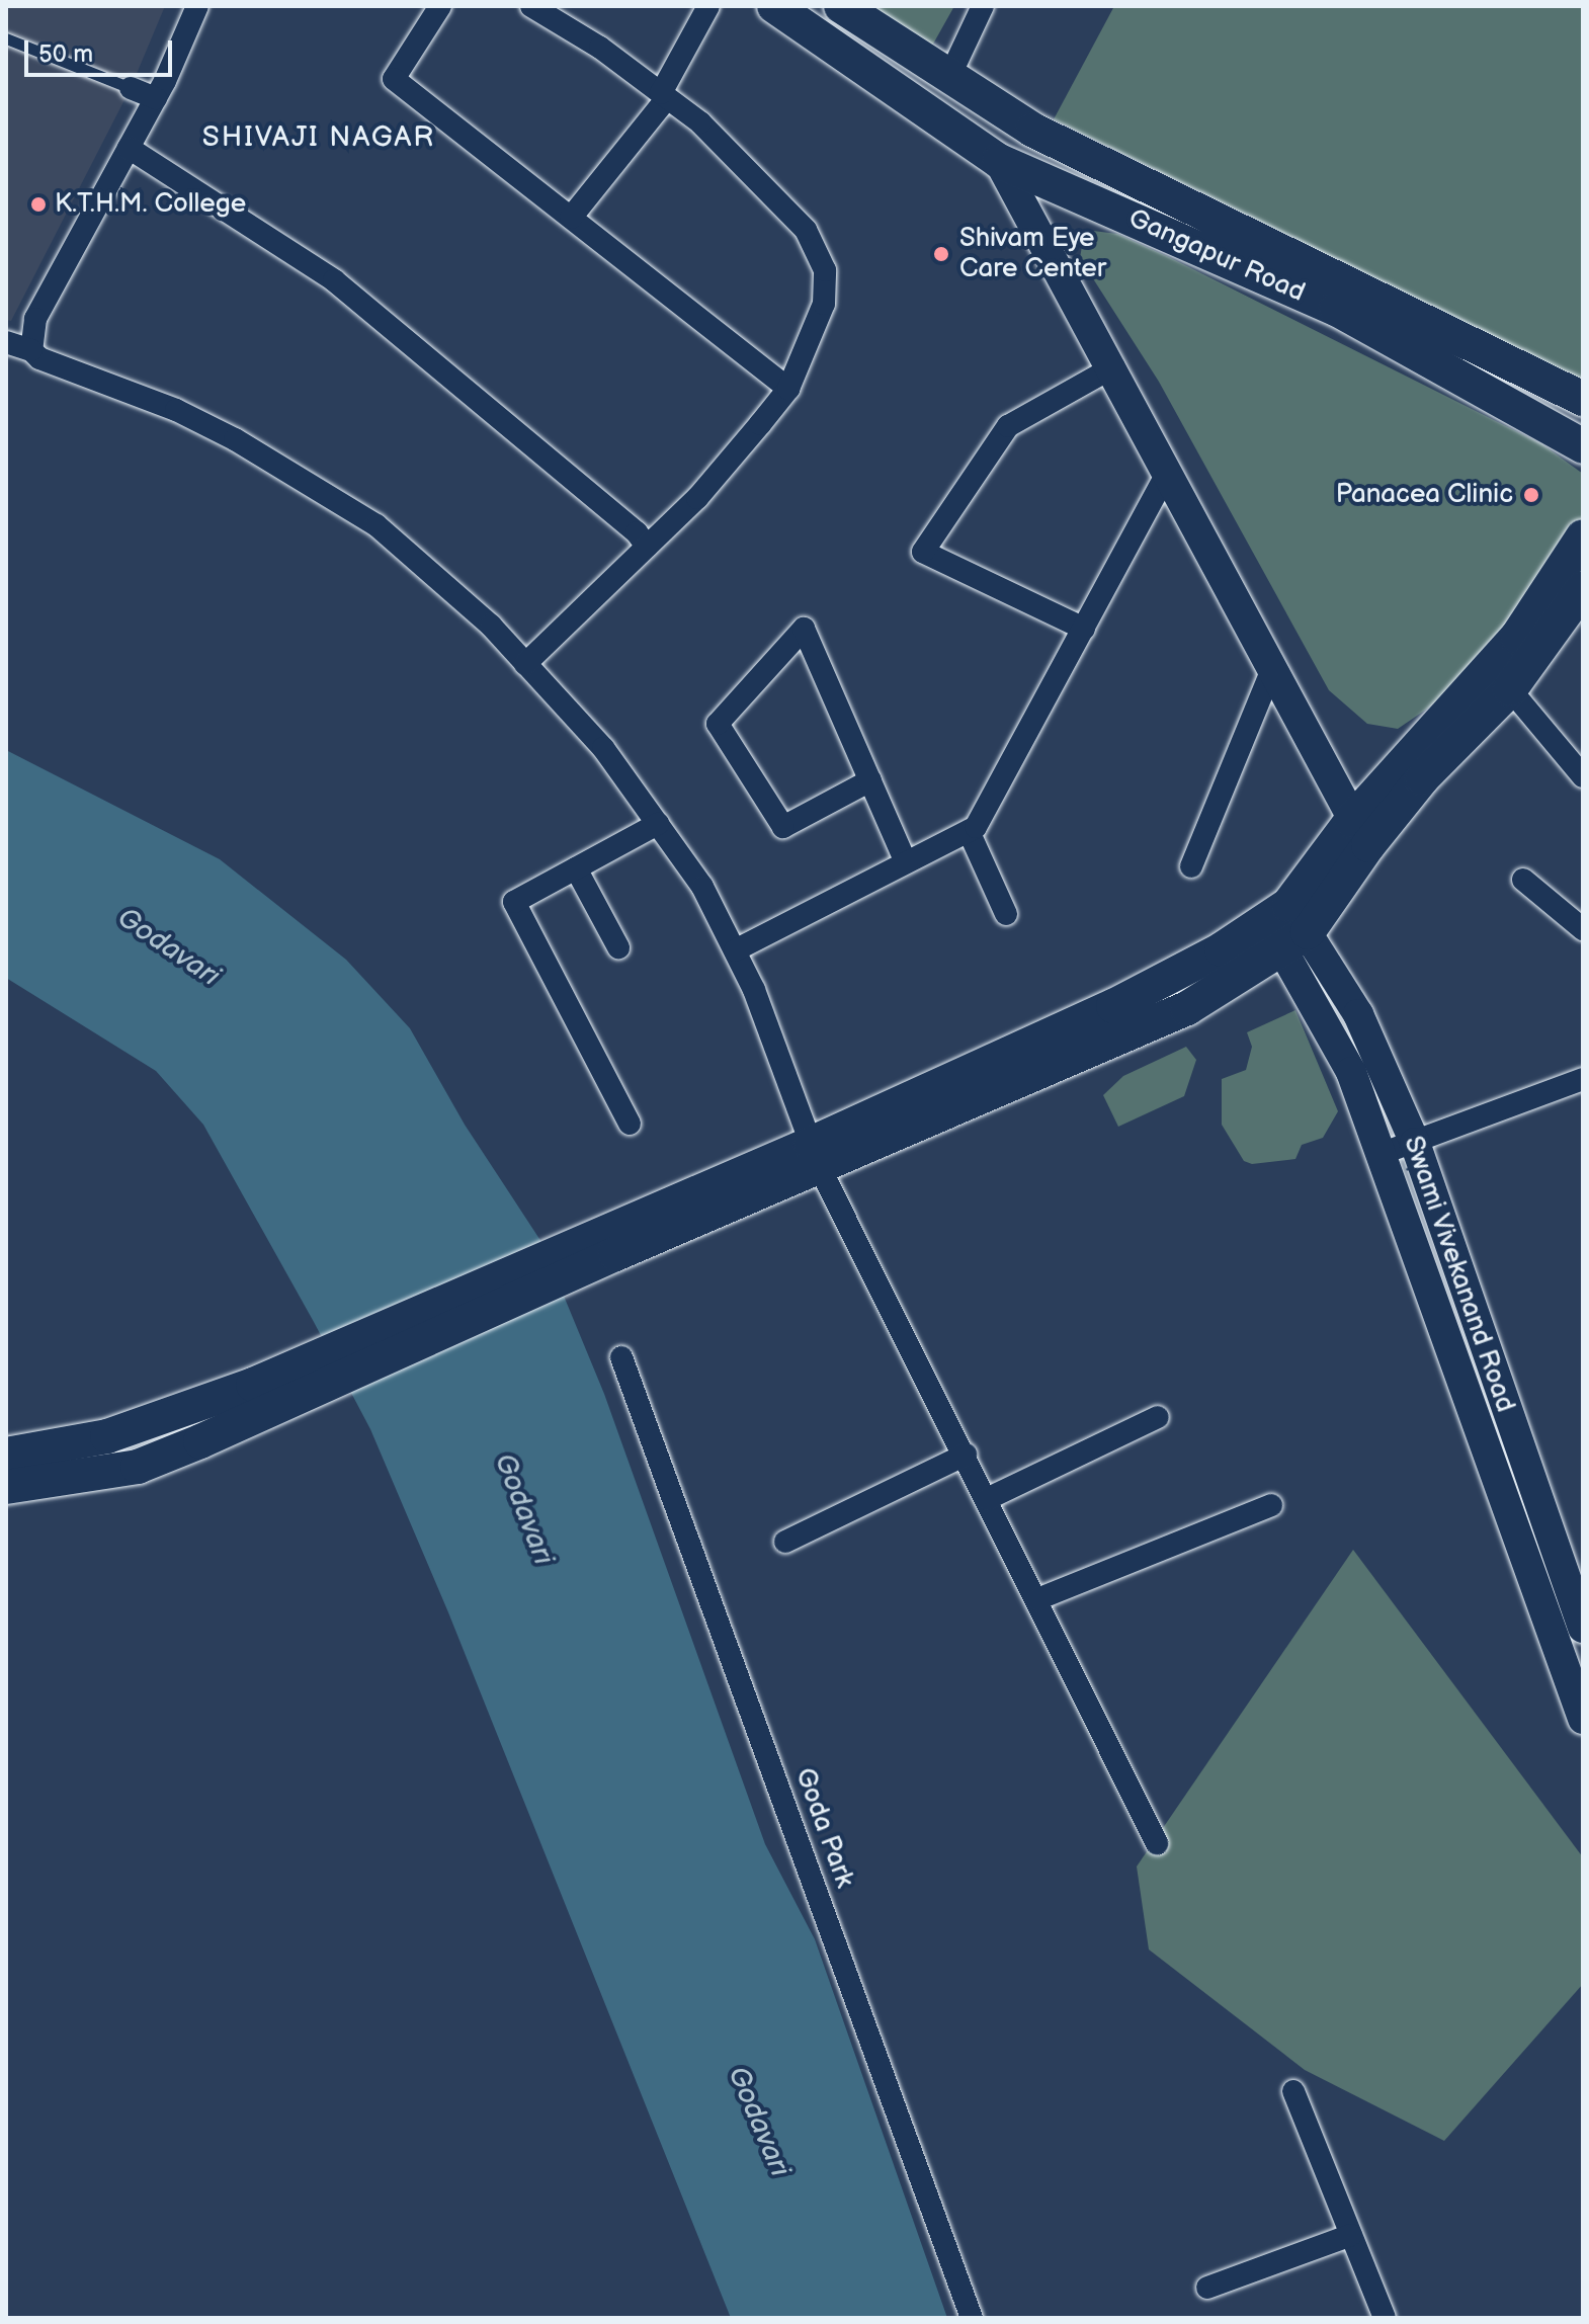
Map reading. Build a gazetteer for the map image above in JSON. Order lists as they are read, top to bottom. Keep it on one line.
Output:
{"streets":{"main road":["Gangapur Road","Swami Vivekanand Road"],"street":["Goda Park"]},"districts":["SHIVAJI NAGAR"],"water":["Godavari"],"places":["K.T.H.M. College","Shivam Eye Care Center","Panacea Clinic"],"scale_bar":"50 m"}
